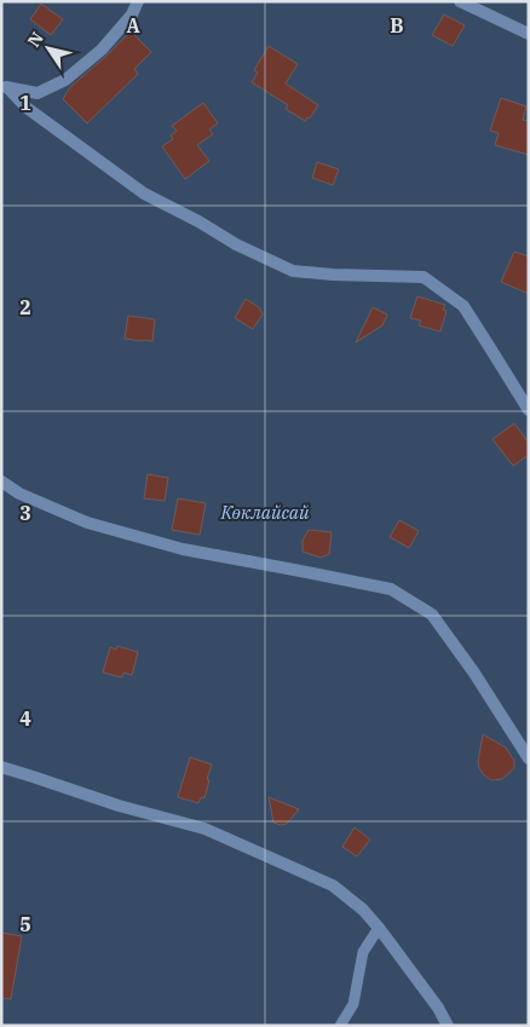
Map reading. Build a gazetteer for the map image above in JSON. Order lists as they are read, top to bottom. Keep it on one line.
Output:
{"parks":["Көклайсай"],"north":"top left","grid":{"columns":["A","B"],"rows":["1","2","3","4","5"]}}
